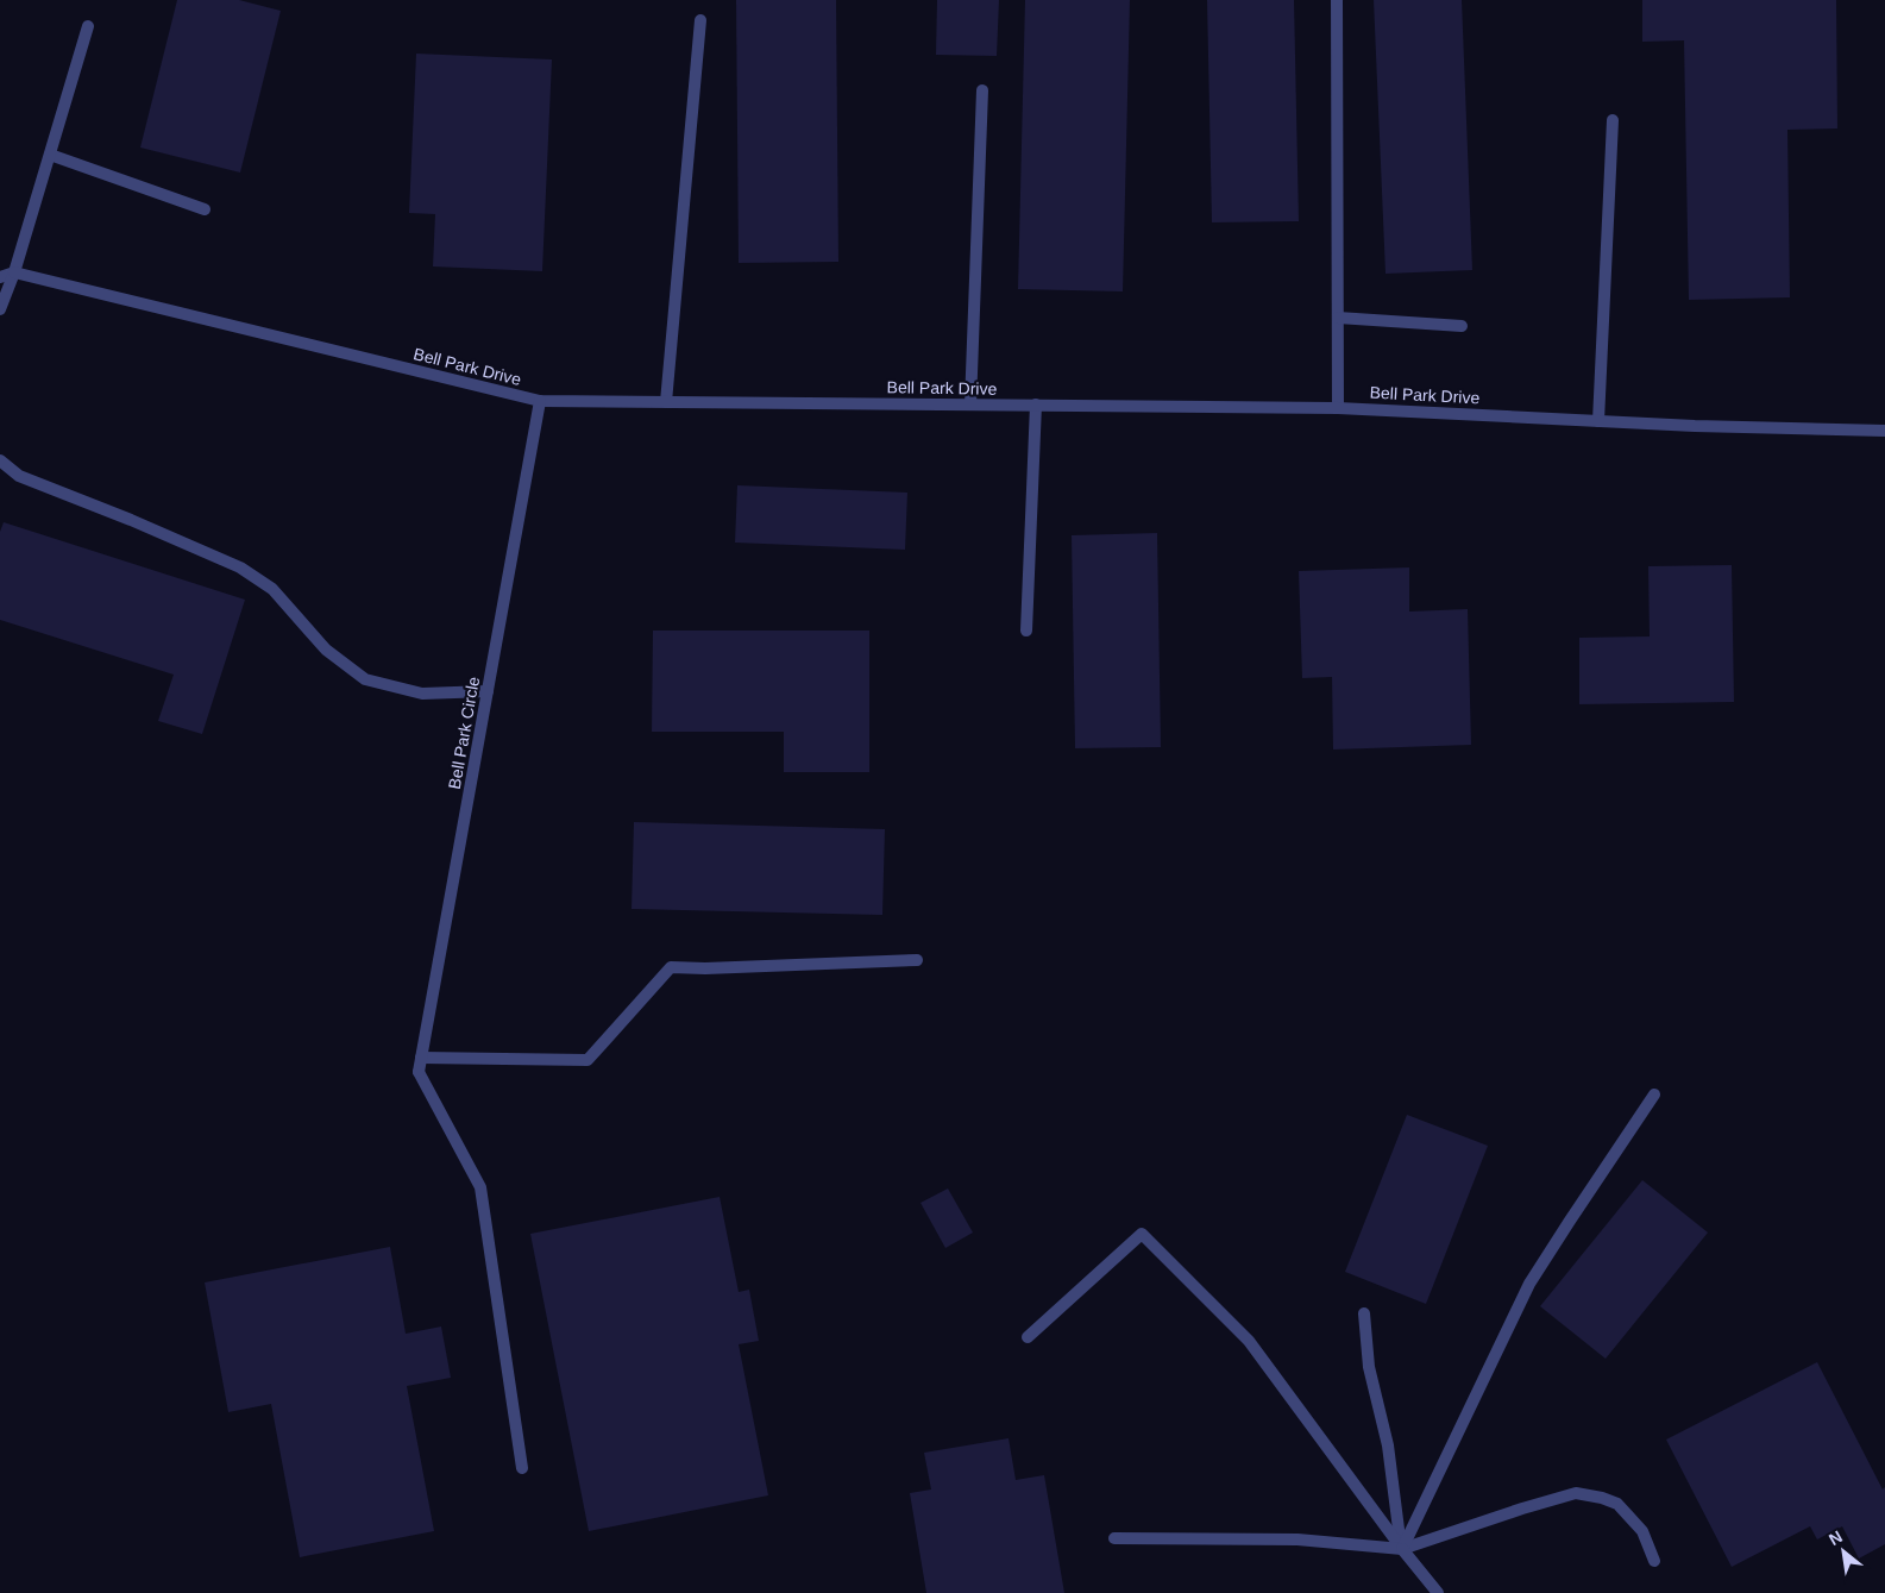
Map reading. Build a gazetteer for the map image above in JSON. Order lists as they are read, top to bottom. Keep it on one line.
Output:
{"streets":{"street":["Bell Park Drive","Bell Park Circle"]},"crossings":[["Bell Park Drive","Bell Park Circle"]],"north":"top left"}
